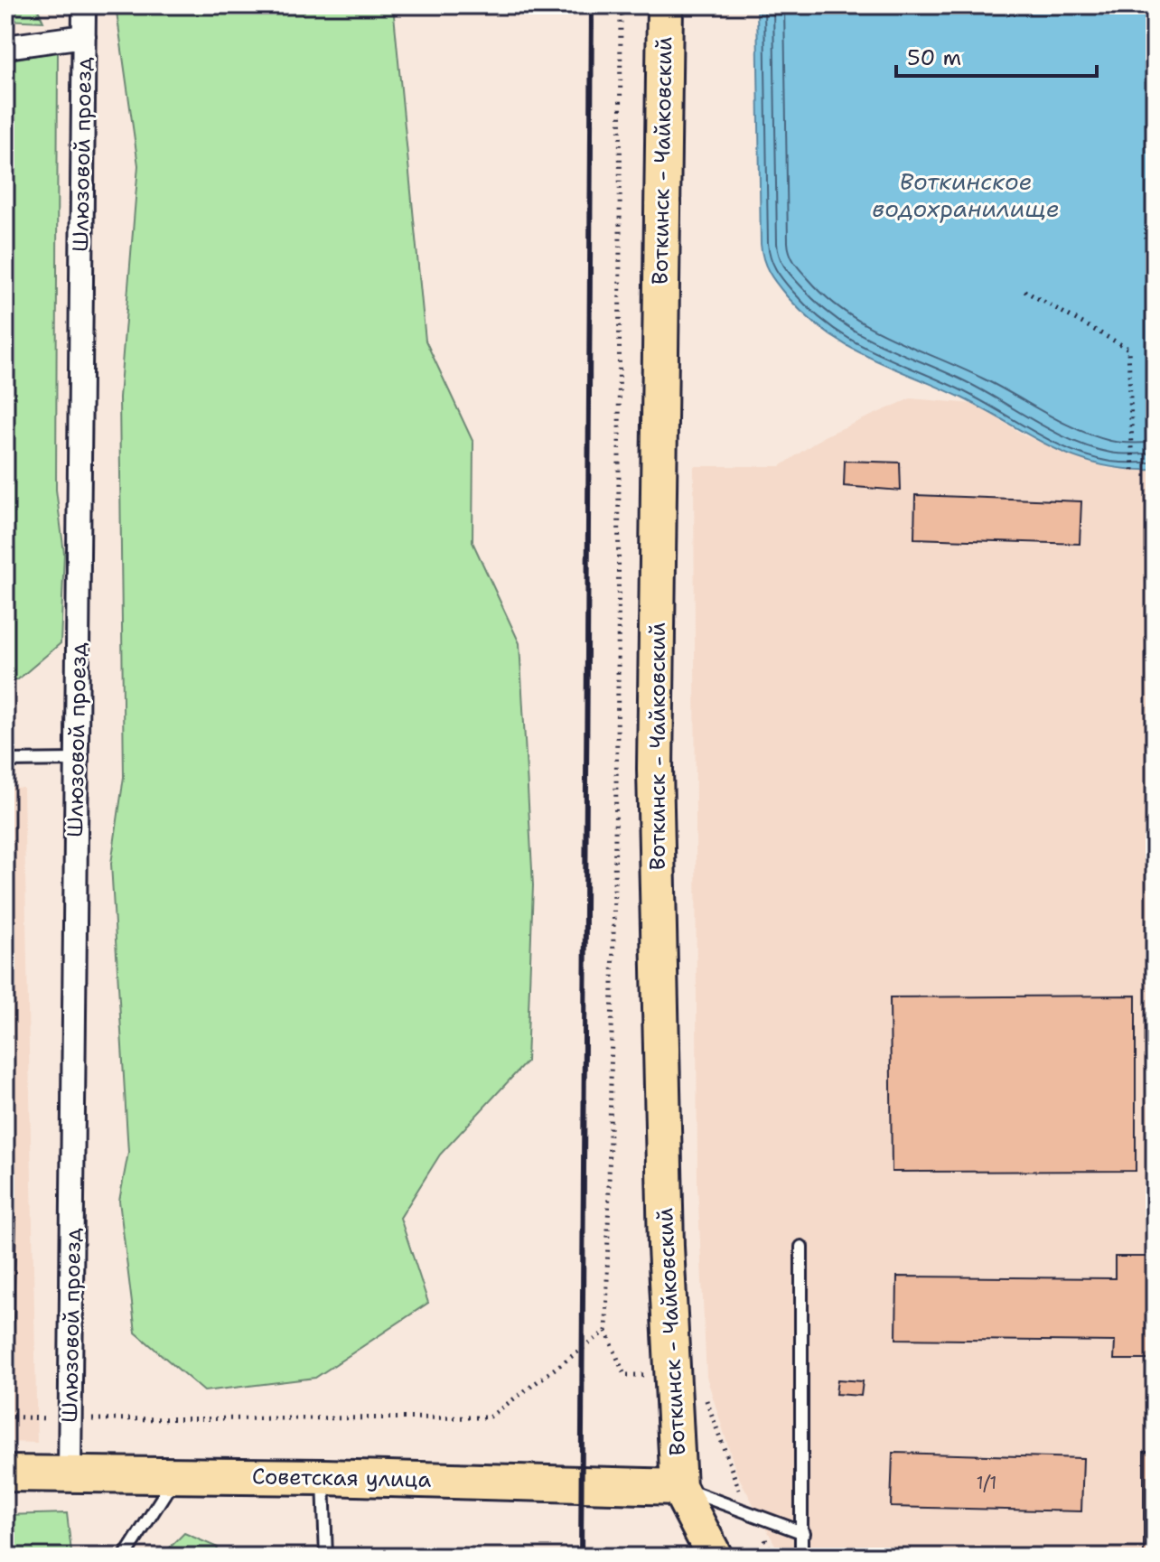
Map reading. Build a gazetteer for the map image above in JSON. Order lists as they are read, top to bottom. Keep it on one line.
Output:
{"streets":{"main road":["Воткинск - Чайковский","Советская улица"],"street":["Шлюзовой проезд"]},"crossings":[["Шлюзовой проезд","Советская улица"],["Воткинск - Чайковский","Советская улица"]],"water":["Воткинское водохранилище"],"house_numbers":["1/1"],"scale_bar":"50 m"}
